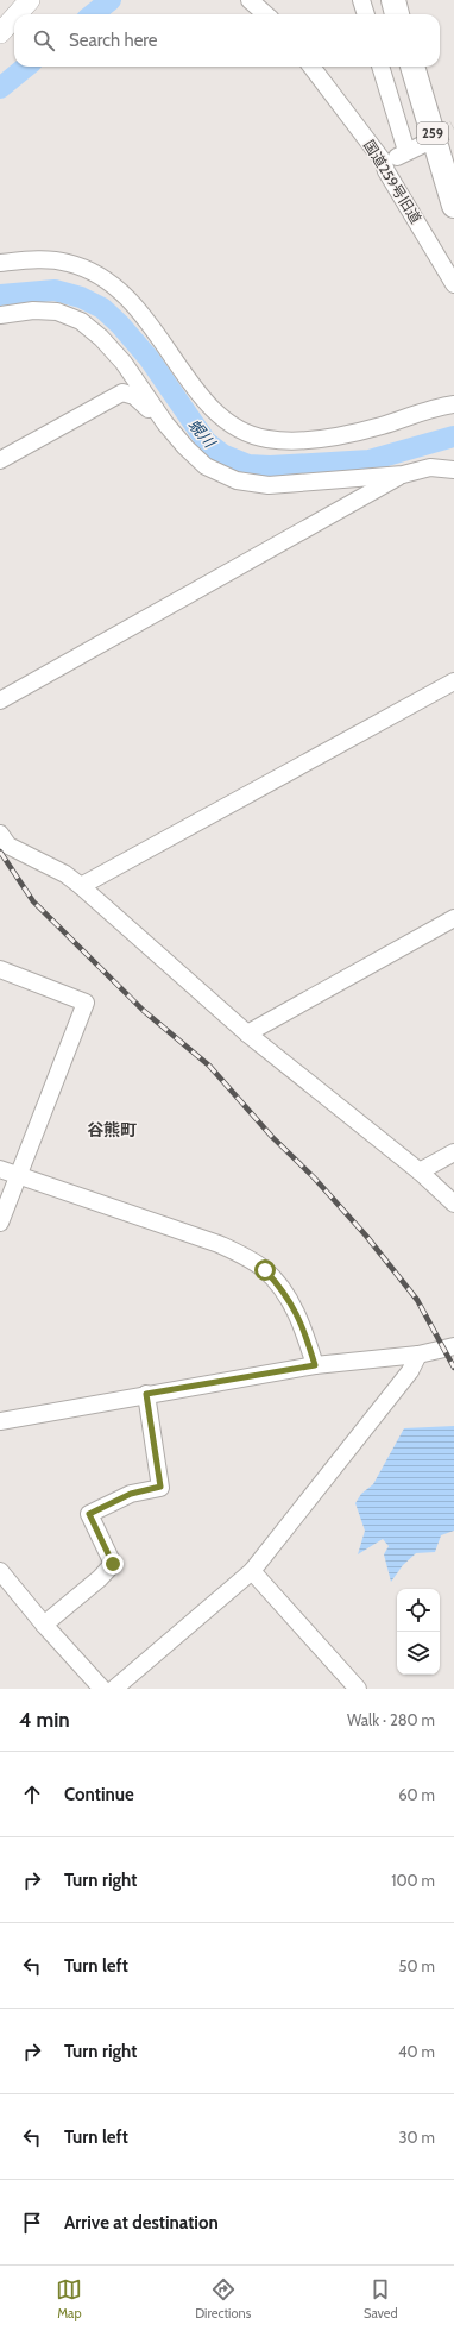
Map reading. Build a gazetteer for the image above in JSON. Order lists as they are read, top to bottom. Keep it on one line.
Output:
{"streets":{"highway":["259"],"street":["国道259号旧道"]},"districts":["谷熊町"],"water":["蜆川"],"page":{"search":"Search here","heading":["4 min","Walk · 280 m"],"list":[["Continue","60 m"],["Turn right","100 m"],["Turn left","50 m"],["Turn right","40 m"],["Turn left","30 m"],"Arrive at destination"],"nav":["Map","Directions","Saved"]}}
